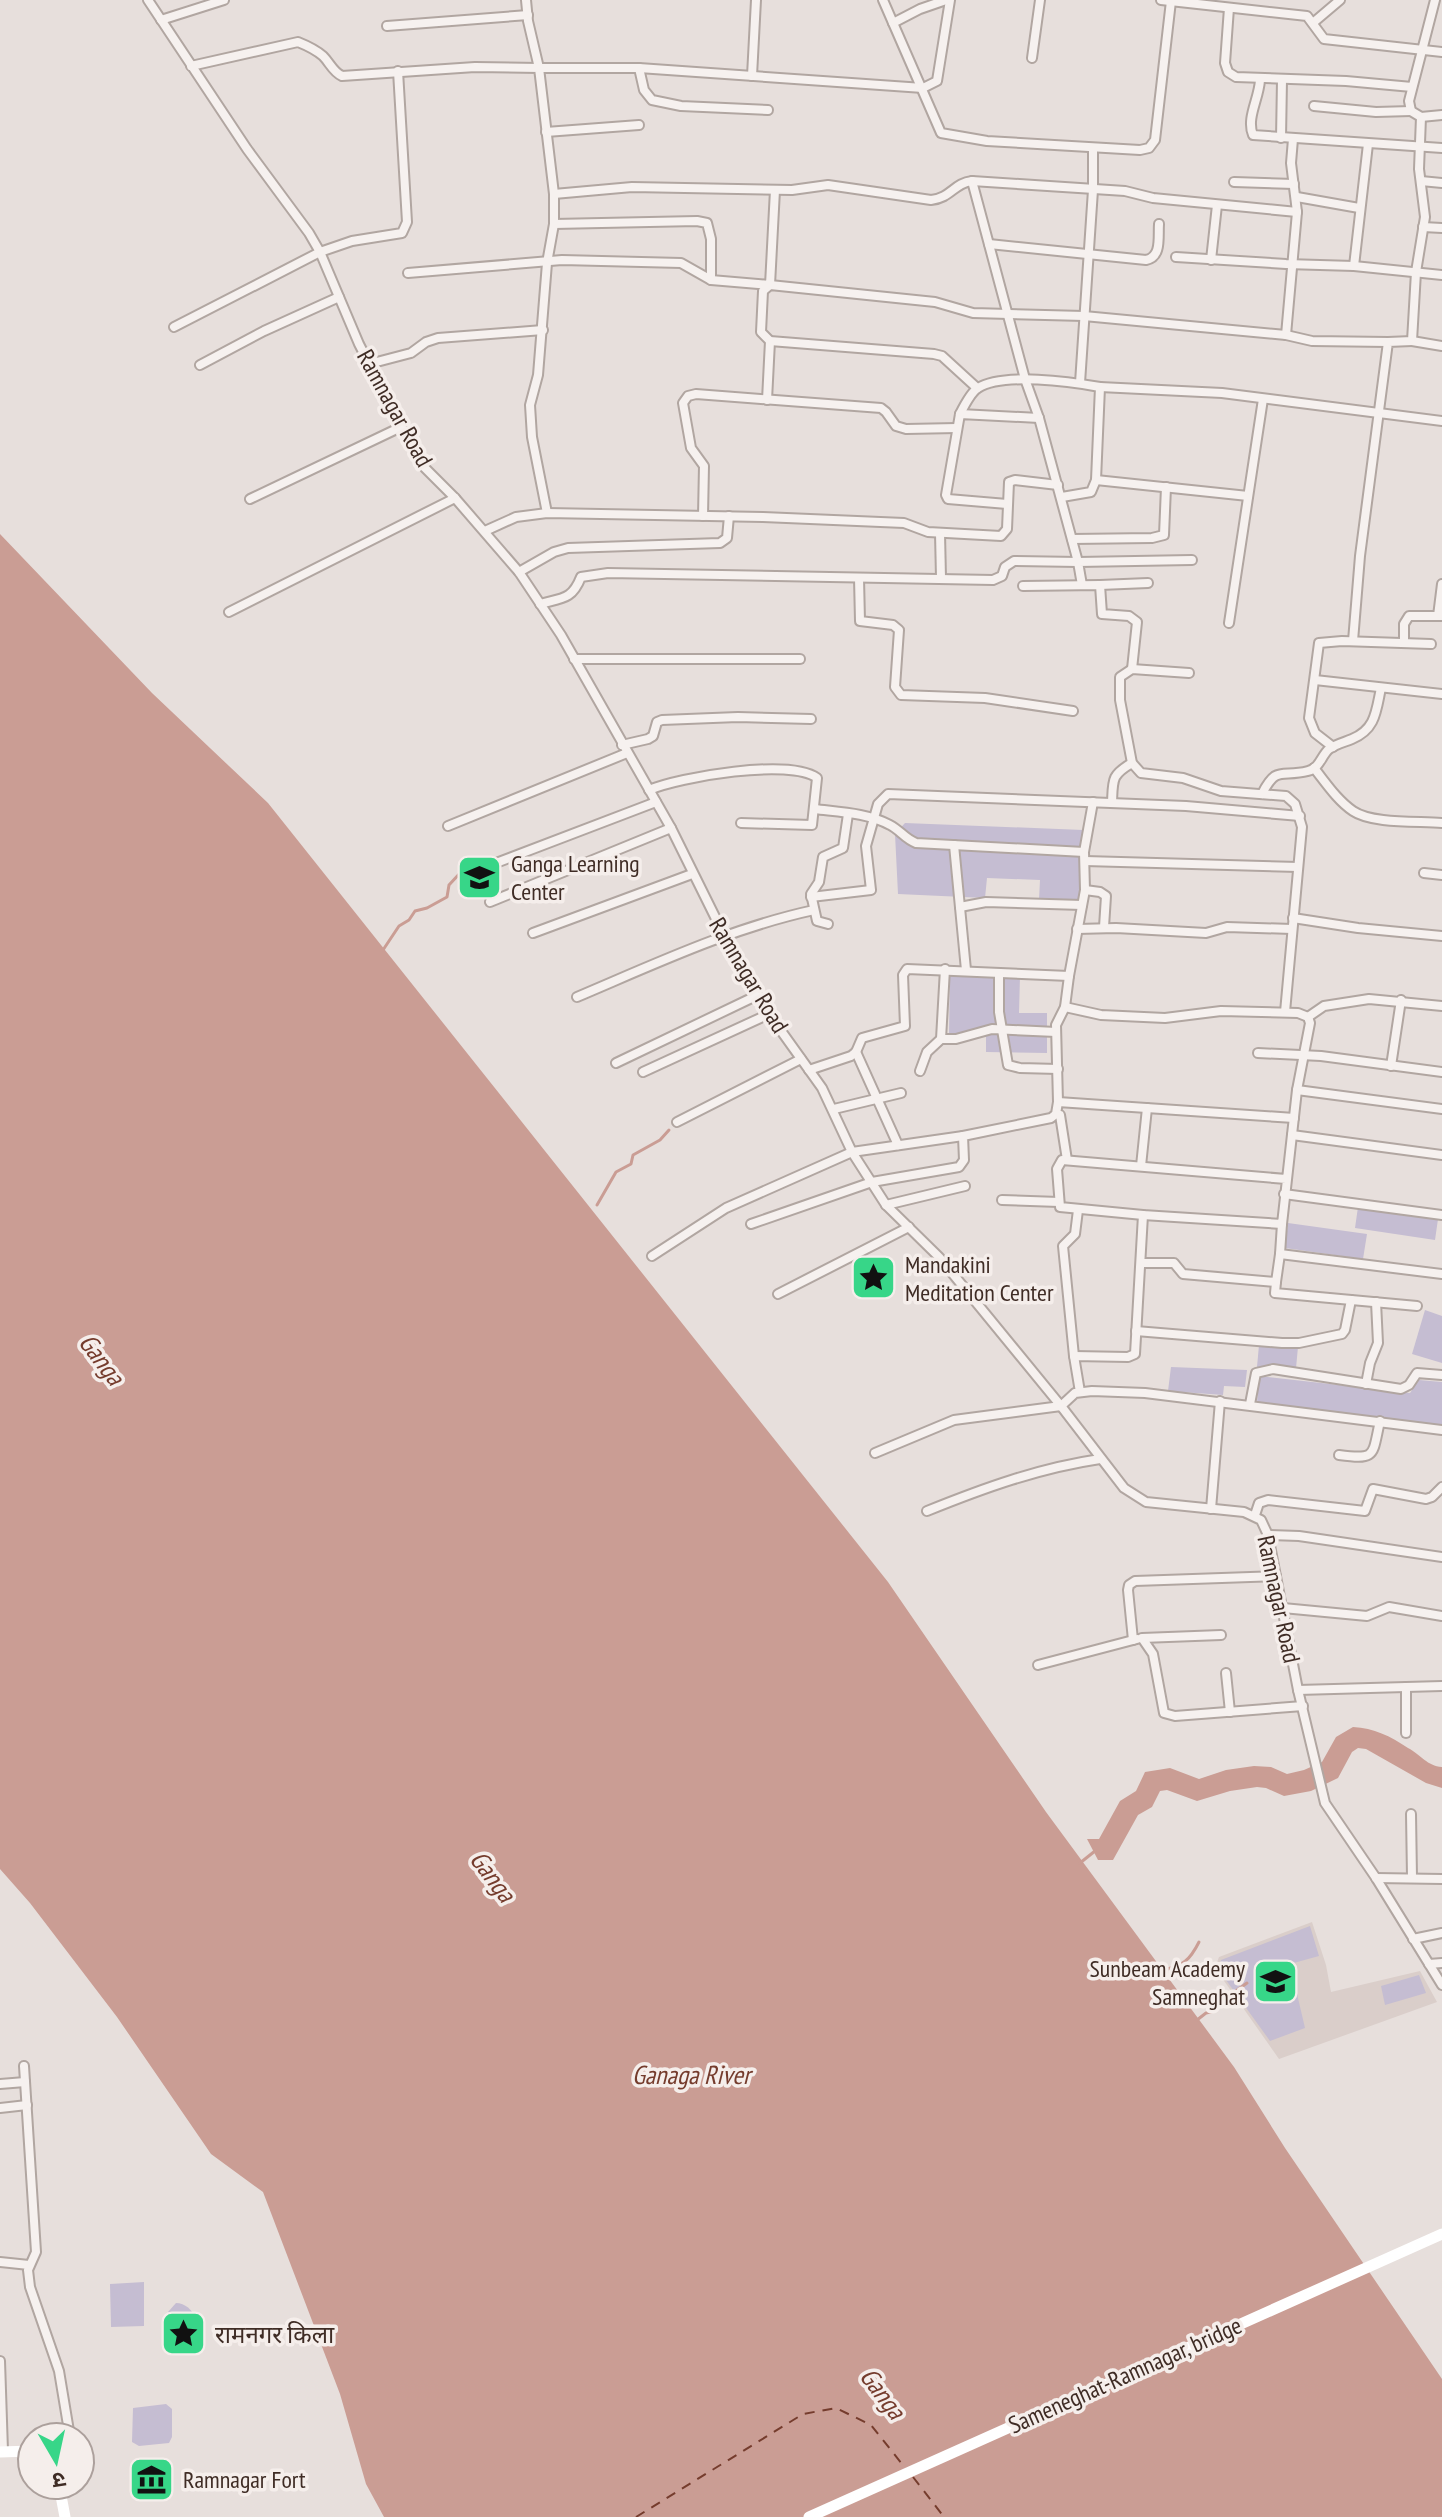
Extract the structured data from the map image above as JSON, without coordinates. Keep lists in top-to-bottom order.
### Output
{
  "streets": {
    "main road": ["Sameneghat-Ramnagar, bridge"],
    "street": ["Ramnagar Road"]
  },
  "water": ["Ganga", "Ganaga River"],
  "places": {
    "school or university": ["Ganga Learning Center", "Sunbeam Academy Samneghat"],
    "place": ["Mandakini Meditation Center", "रामनगर किला"],
    "museum": ["Ramnagar Fort"]
  },
  "north": "bottom"
}
